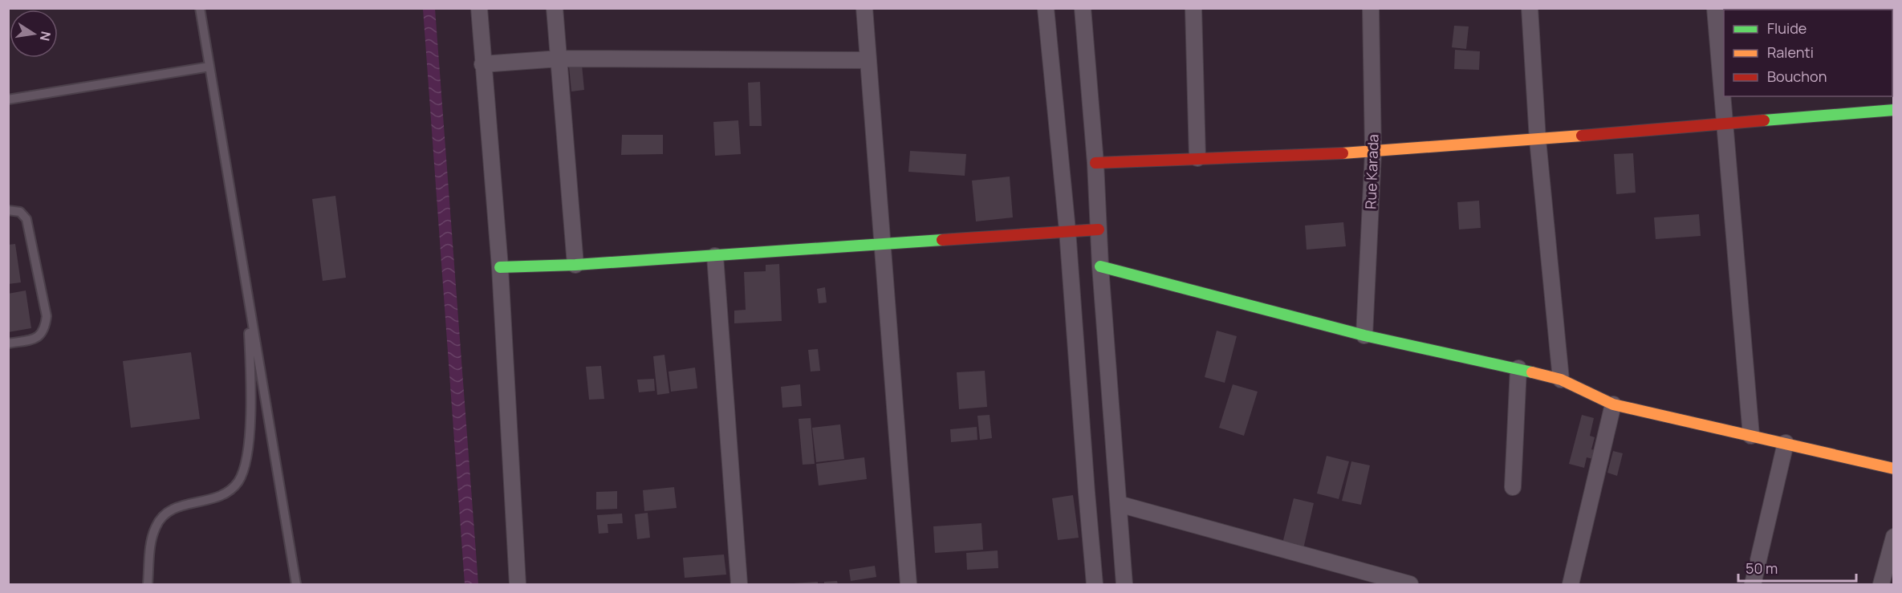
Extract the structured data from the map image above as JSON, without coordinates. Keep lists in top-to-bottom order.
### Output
{
  "streets": {
    "street": ["Rue Karada"]
  },
  "legend": ["Fluide", "Ralenti", "Bouchon"],
  "scale_bar": "50 m",
  "north": "right"
}
